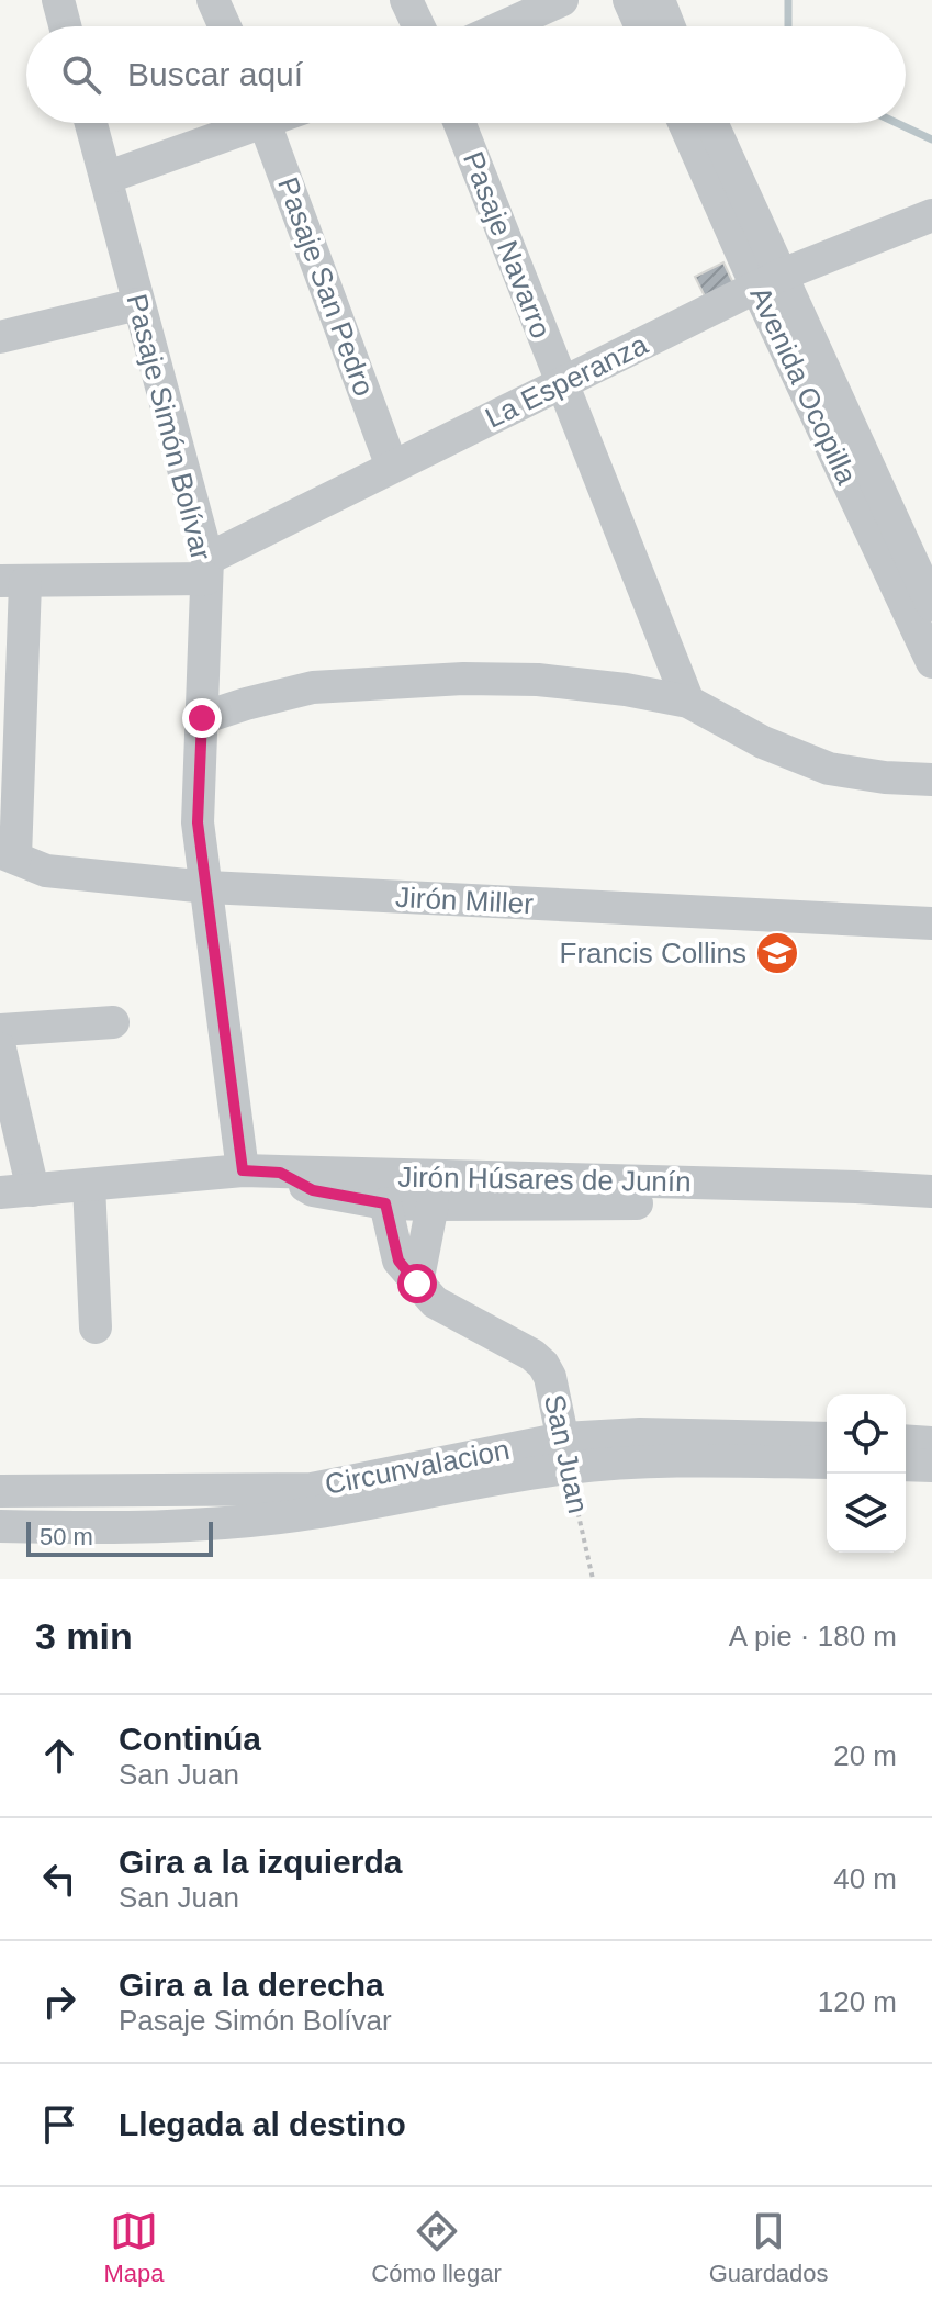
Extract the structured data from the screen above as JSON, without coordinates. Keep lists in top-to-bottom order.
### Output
{
  "streets": {
    "street": [
      "Pasaje Navarro",
      "Pasaje San Pedro",
      "La Esperanza",
      "Avenida Ocopilla",
      "Pasaje Simón Bolívar",
      "Jirón Miller",
      "Jirón Húsares de Junín",
      "San Juan",
      "Circunvalacion"
    ]
  },
  "crossings": [
    ["Pasaje Navarro", "La Esperanza"],
    ["Pasaje San Pedro", "La Esperanza"],
    ["La Esperanza", "Avenida Ocopilla"],
    ["La Esperanza", "Pasaje Simón Bolívar"],
    ["Pasaje Simón Bolívar", "Jirón Miller"],
    ["Pasaje Simón Bolívar", "Jirón Húsares de Junín"],
    ["Jirón Húsares de Junín", "San Juan"],
    ["San Juan", "Circunvalacion"]
  ],
  "places": {
    "school or university": ["Francis Collins"]
  },
  "scale_bar": "50 m",
  "page": {
    "search": "Buscar aquí",
    "scale": "50 m",
    "heading": ["3 min", "A pie · 180 m"],
    "list": [
      ["Continúa", "San Juan", "20 m"],
      ["Gira a la izquierda", "San Juan", "40 m"],
      ["Gira a la derecha", "Pasaje Simón Bolívar", "120 m"],
      "Llegada al destino"
    ],
    "nav": ["Mapa", "Cómo llegar", "Guardados"]
  }
}
